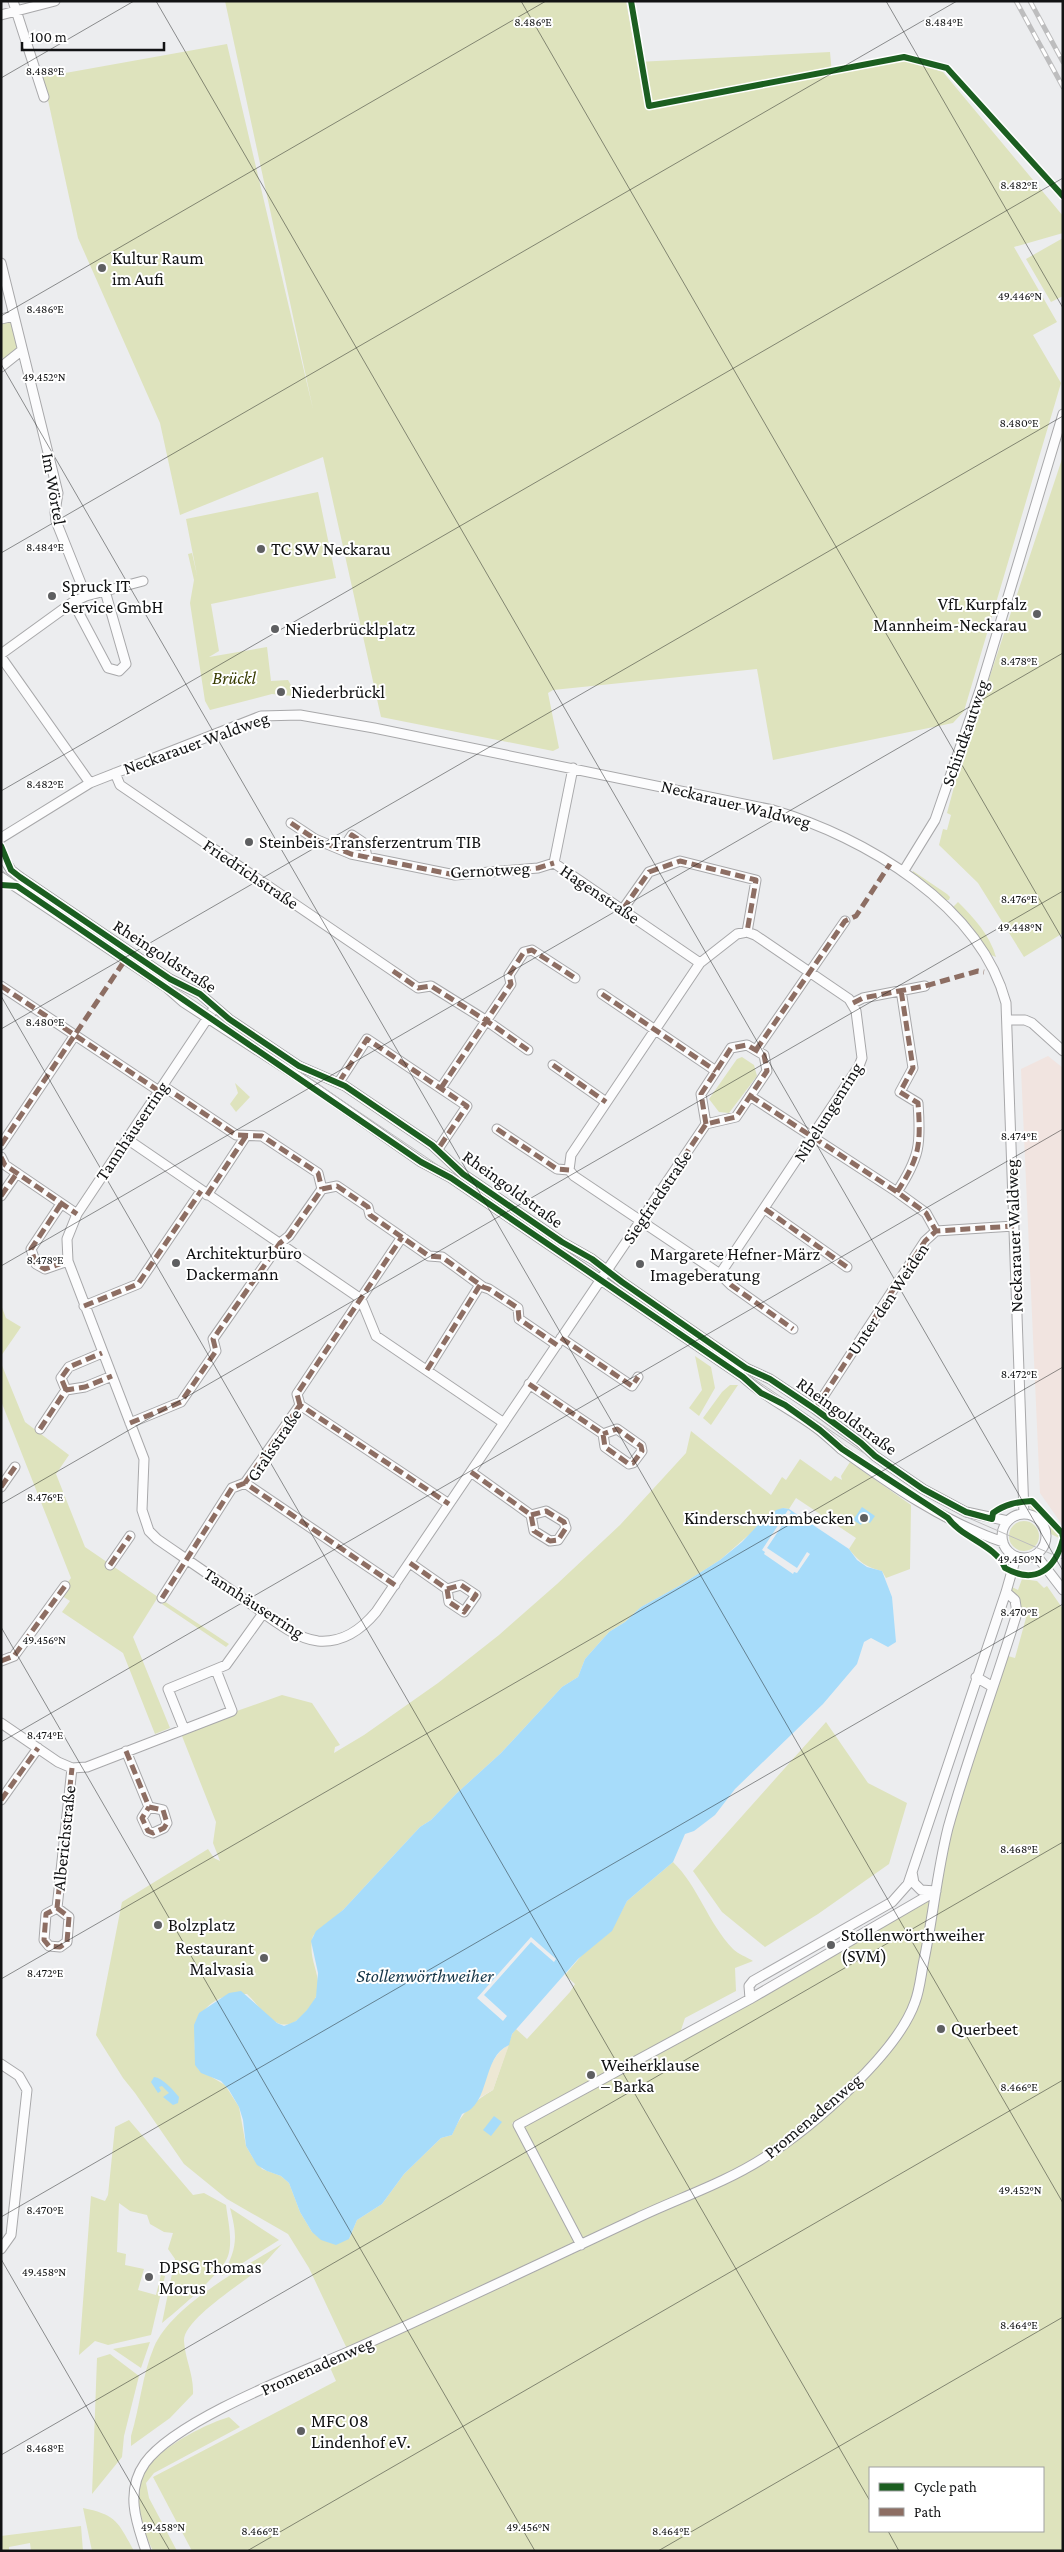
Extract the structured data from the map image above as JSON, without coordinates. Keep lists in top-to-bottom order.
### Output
{
  "streets": {
    "street": [
      "Im Wörtel",
      "Schindkautweg",
      "Neckarauer Waldweg",
      "Gernotweg",
      "Friedrichstraße",
      "Hagenstraße",
      "Rheingoldstraße",
      "Nibelungenring",
      "Tannhäuserring",
      "Siegfriedstraße",
      "Unter den Weiden",
      "Gralsstraße",
      "Alberichstraße",
      "Promenadenweg"
    ]
  },
  "crossings": [
    ["Schindkautweg", "Neckarauer Waldweg"],
    ["Neckarauer Waldweg", "Friedrichstraße"],
    ["Neckarauer Waldweg", "Hagenstraße"],
    ["Neckarauer Waldweg", "Rheingoldstraße"],
    ["Neckarauer Waldweg", "Unter den Weiden"],
    ["Gernotweg", "Hagenstraße"],
    ["Rheingoldstraße", "Tannhäuserring"],
    ["Rheingoldstraße", "Siegfriedstraße"],
    ["Rheingoldstraße", "Unter den Weiden"],
    ["Tannhäuserring", "Siegfriedstraße"],
    ["Tannhäuserring", "Gralsstraße"]
  ],
  "water": ["Stollenwörthweiher"],
  "parks": ["Brückl"],
  "places": [
    "Kultur Raum im Aufi",
    "TC SW Neckarau",
    "Spruck IT Service GmbH",
    "VfL Kurpfalz Mannheim-Neckarau",
    "Niederbrücklplatz",
    "Niederbrückl",
    "Steinbeis-Transferzentrum TIB",
    "Architekturbüro Dackermann",
    "Margarete Hefner-März Imageberatung",
    "Kinderschwimmbecken",
    "Bolzplatz",
    "Stollenwörthweiher (SVM)",
    "Restaurant Malvasia",
    "Querbeet",
    "Weiherklause – Barka",
    "DPSG Thomas Morus",
    "MFC 08 Lindenhof eV."
  ],
  "legend": ["Cycle path", "Path"],
  "scale_bar": "100 m",
  "coordinates": [
    "8.486°E",
    "8.484°E",
    "8.488°E",
    "8.482°E",
    "49.446°N",
    "49.452°N",
    "8.480°E",
    "8.478°E",
    "8.476°E",
    "49.448°N",
    "8.474°E",
    "8.472°E",
    "49.450°N",
    "8.470°E",
    "49.456°N",
    "8.468°E",
    "8.466°E",
    "49.458°N",
    "8.464°E"
  ]
}
